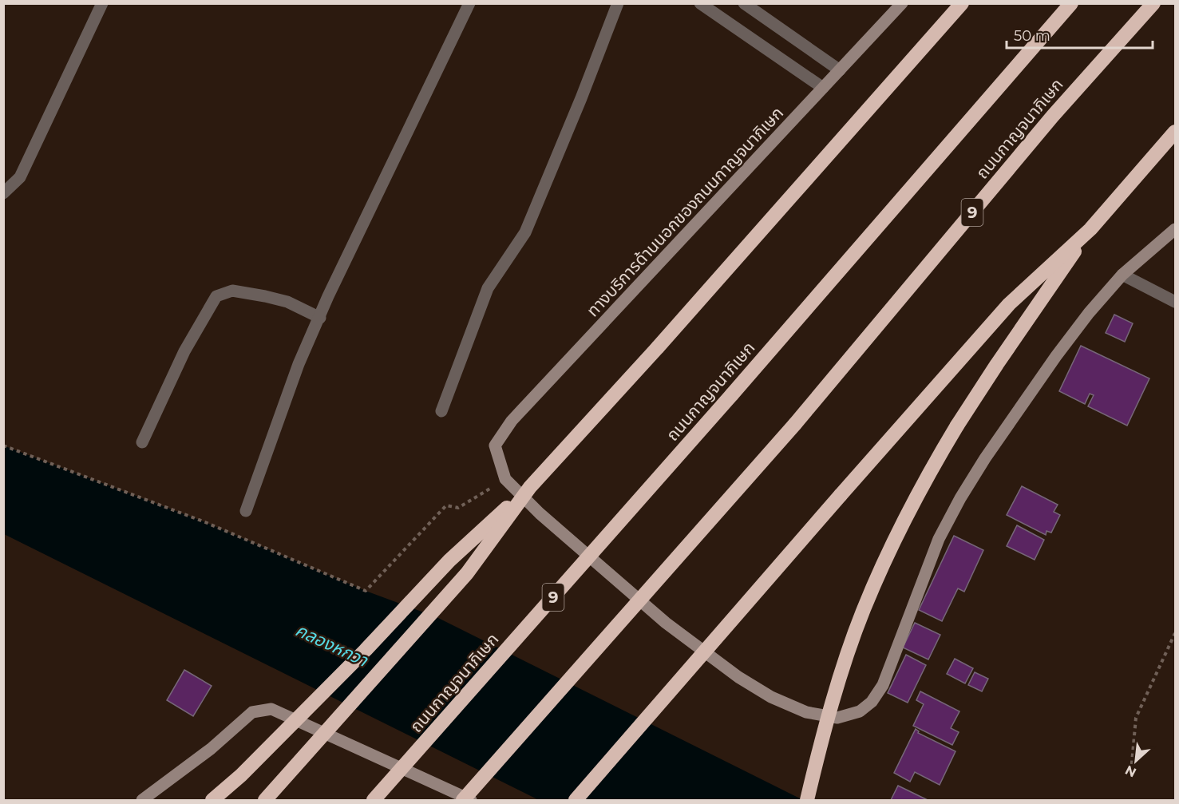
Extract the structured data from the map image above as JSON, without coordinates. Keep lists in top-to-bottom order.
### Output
{
  "streets": {
    "highway": ["ถนนกาญจนาภิเษก", "9"],
    "main road": ["ทางบริการด้านนอกของถนนกาญจนาภิเษก"]
  },
  "water": ["คลองหกวา"],
  "scale_bar": "50 m",
  "north": "bottom left"
}
